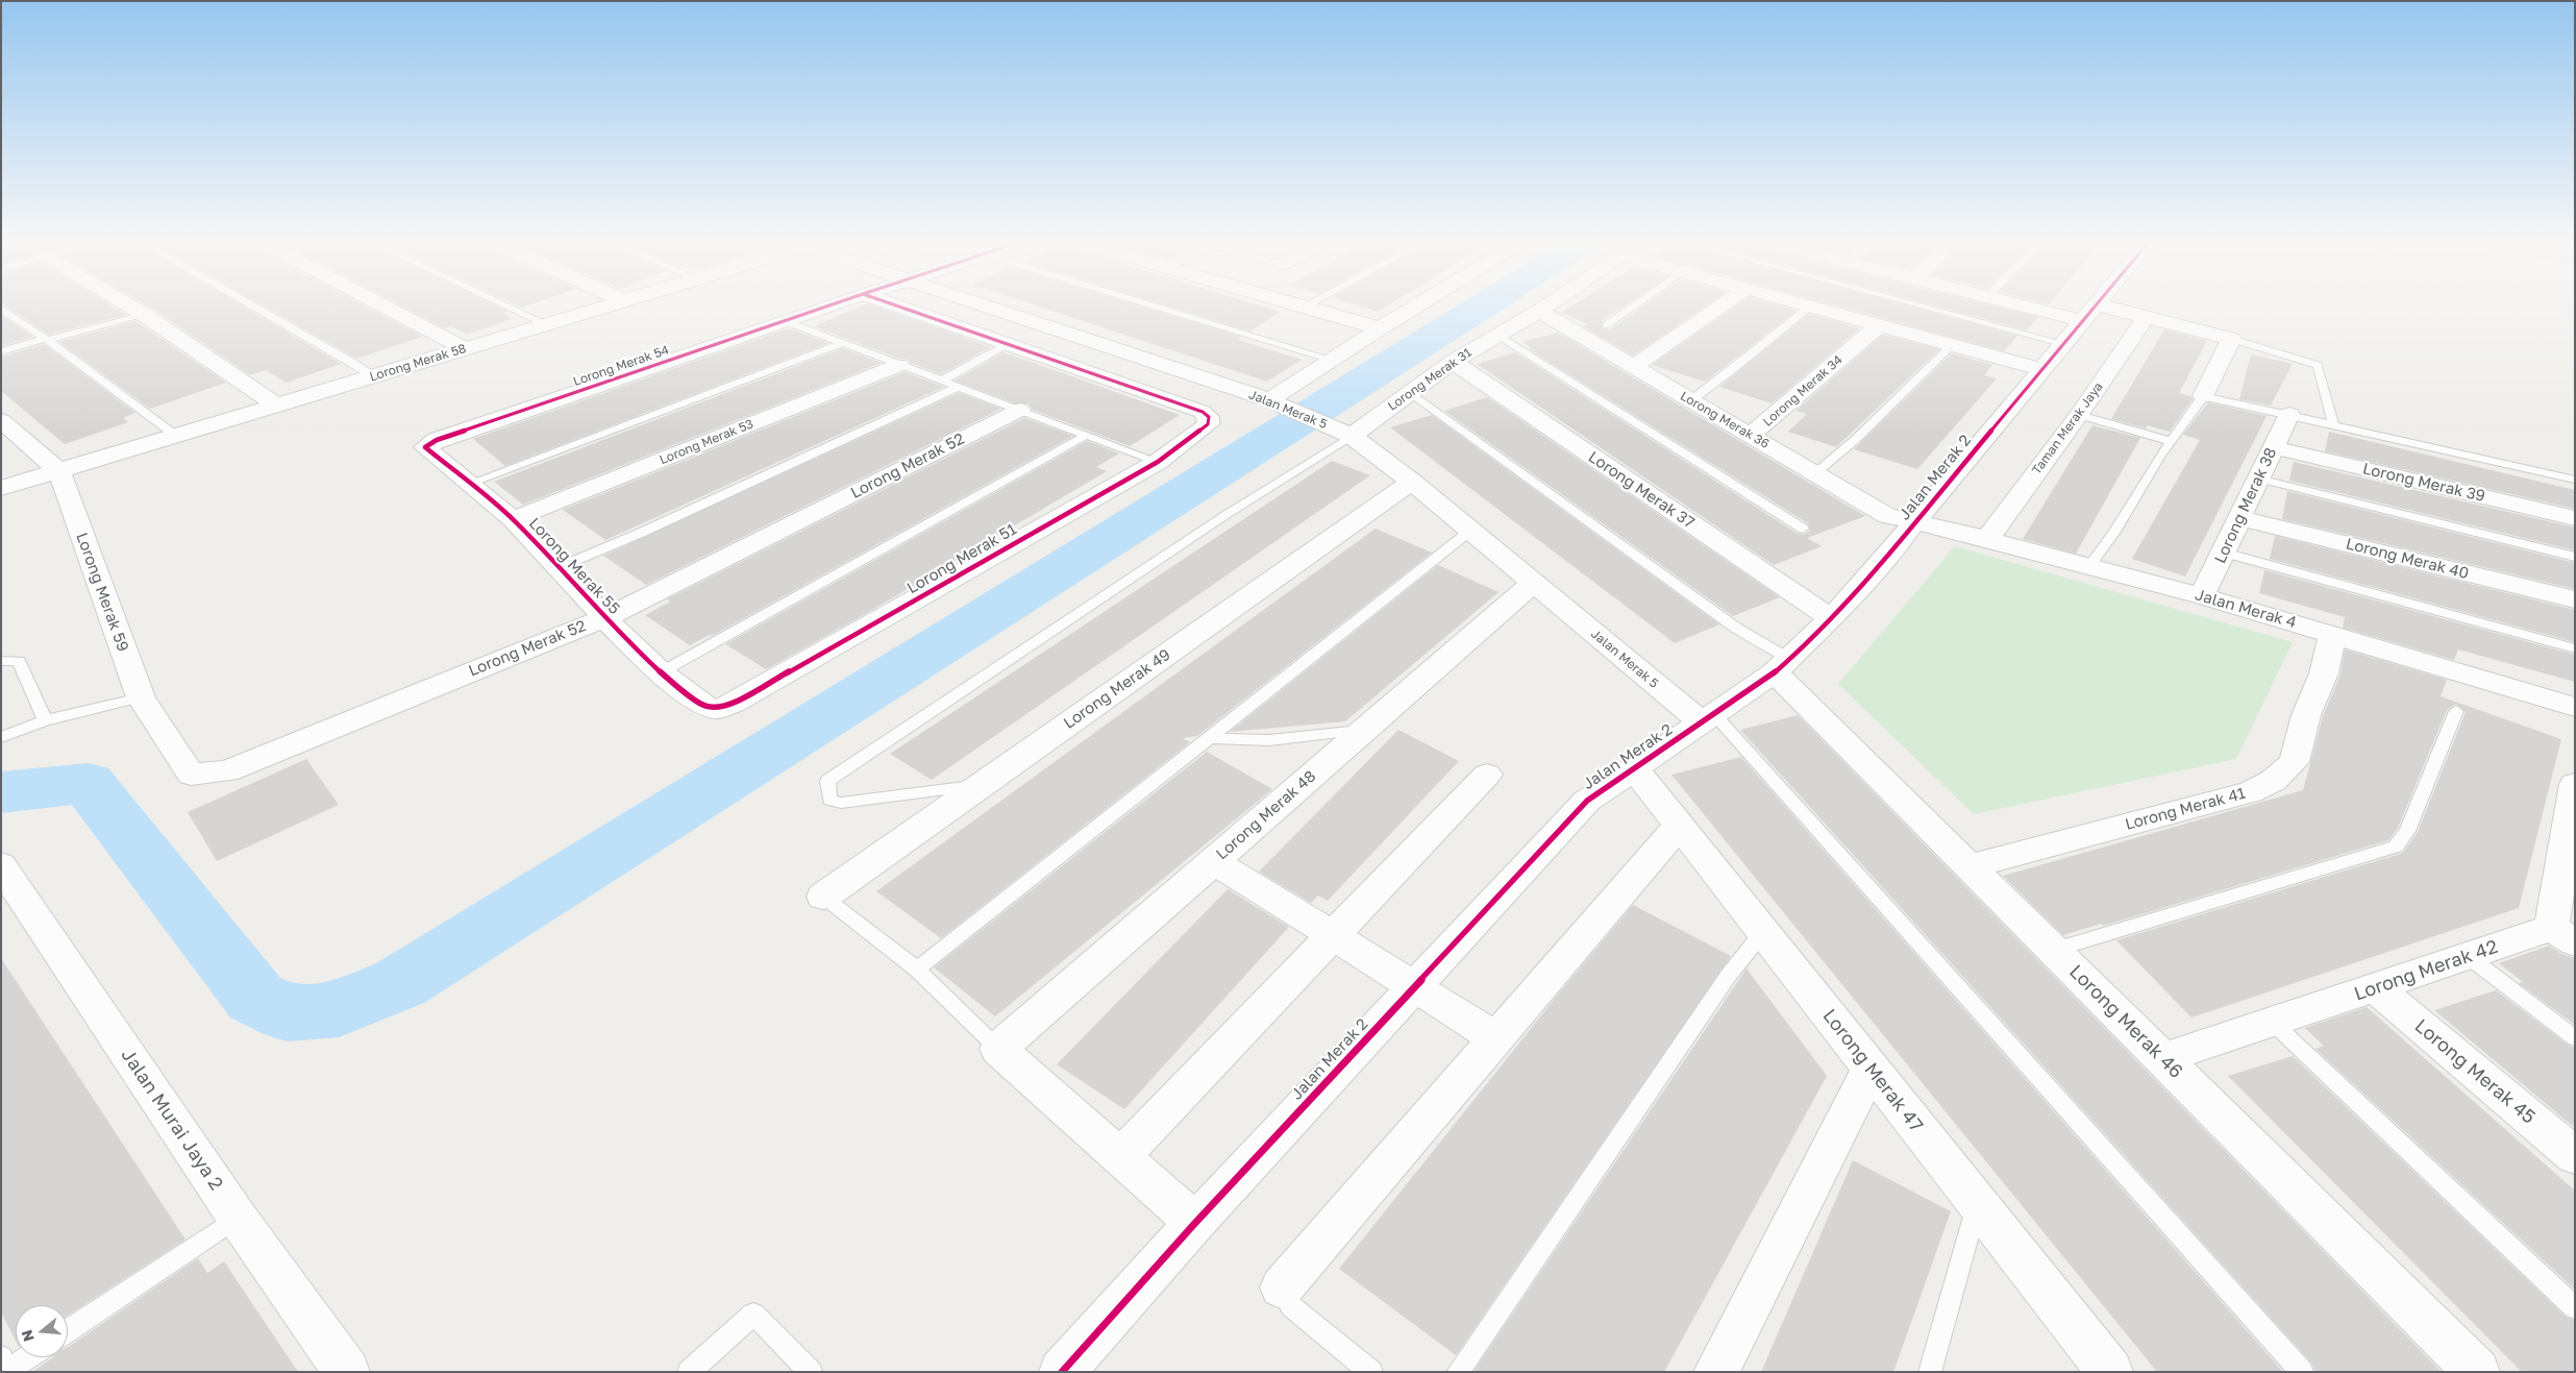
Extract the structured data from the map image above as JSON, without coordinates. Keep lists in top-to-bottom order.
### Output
{
  "streets": {
    "street": [
      "Lorong Merak 58",
      "Lorong Merak 54",
      "Lorong Merak 31",
      "Lorong Merak 34",
      "Jalan Merak 5",
      "Lorong Merak 36",
      "Taman Merak Jaya",
      "Lorong Merak 53",
      "Lorong Merak 52",
      "Jalan Merak 2",
      "Lorong Merak 39",
      "Lorong Merak 37",
      "Lorong Merak 38",
      "Lorong Merak 51",
      "Lorong Merak 40",
      "Lorong Merak 55",
      "Lorong Merak 59",
      "Jalan Merak 4",
      "Lorong Merak 49",
      "Lorong Merak 41",
      "Lorong Merak 48",
      "Lorong Merak 42",
      "Lorong Merak 46",
      "Lorong Merak 47",
      "Lorong Merak 45",
      "Jalan Murai Jaya 2"
    ]
  },
  "crossings": [
    ["Lorong Merak 58", "Lorong Merak 59"],
    ["Lorong Merak 54", "Lorong Merak 55"],
    ["Lorong Merak 31", "Jalan Merak 5"],
    ["Lorong Merak 31", "Lorong Merak 36"],
    ["Lorong Merak 31", "Lorong Merak 37"],
    ["Lorong Merak 34", "Lorong Merak 36"],
    ["Jalan Merak 5", "Jalan Merak 2"],
    ["Jalan Merak 5", "Lorong Merak 49"],
    ["Jalan Merak 5", "Lorong Merak 48"],
    ["Lorong Merak 36", "Jalan Merak 2"],
    ["Lorong Merak 36", "Jalan Merak 4"],
    ["Taman Merak Jaya", "Jalan Merak 4"],
    ["Lorong Merak 53", "Lorong Merak 55"],
    ["Lorong Merak 52", "Lorong Merak 55"],
    ["Lorong Merak 52", "Lorong Merak 59"],
    ["Jalan Merak 2", "Lorong Merak 37"],
    ["Jalan Merak 2", "Jalan Merak 4"],
    ["Jalan Merak 2", "Lorong Merak 46"],
    ["Jalan Merak 2", "Lorong Merak 47"],
    ["Lorong Merak 39", "Lorong Merak 38"],
    ["Lorong Merak 38", "Lorong Merak 40"],
    ["Lorong Merak 38", "Jalan Merak 4"],
    ["Lorong Merak 51", "Lorong Merak 55"],
    ["Jalan Merak 4", "Lorong Merak 41"],
    ["Lorong Merak 41", "Lorong Merak 46"],
    ["Lorong Merak 42", "Lorong Merak 46"],
    ["Lorong Merak 42", "Lorong Merak 45"]
  ],
  "north": "left"
}
